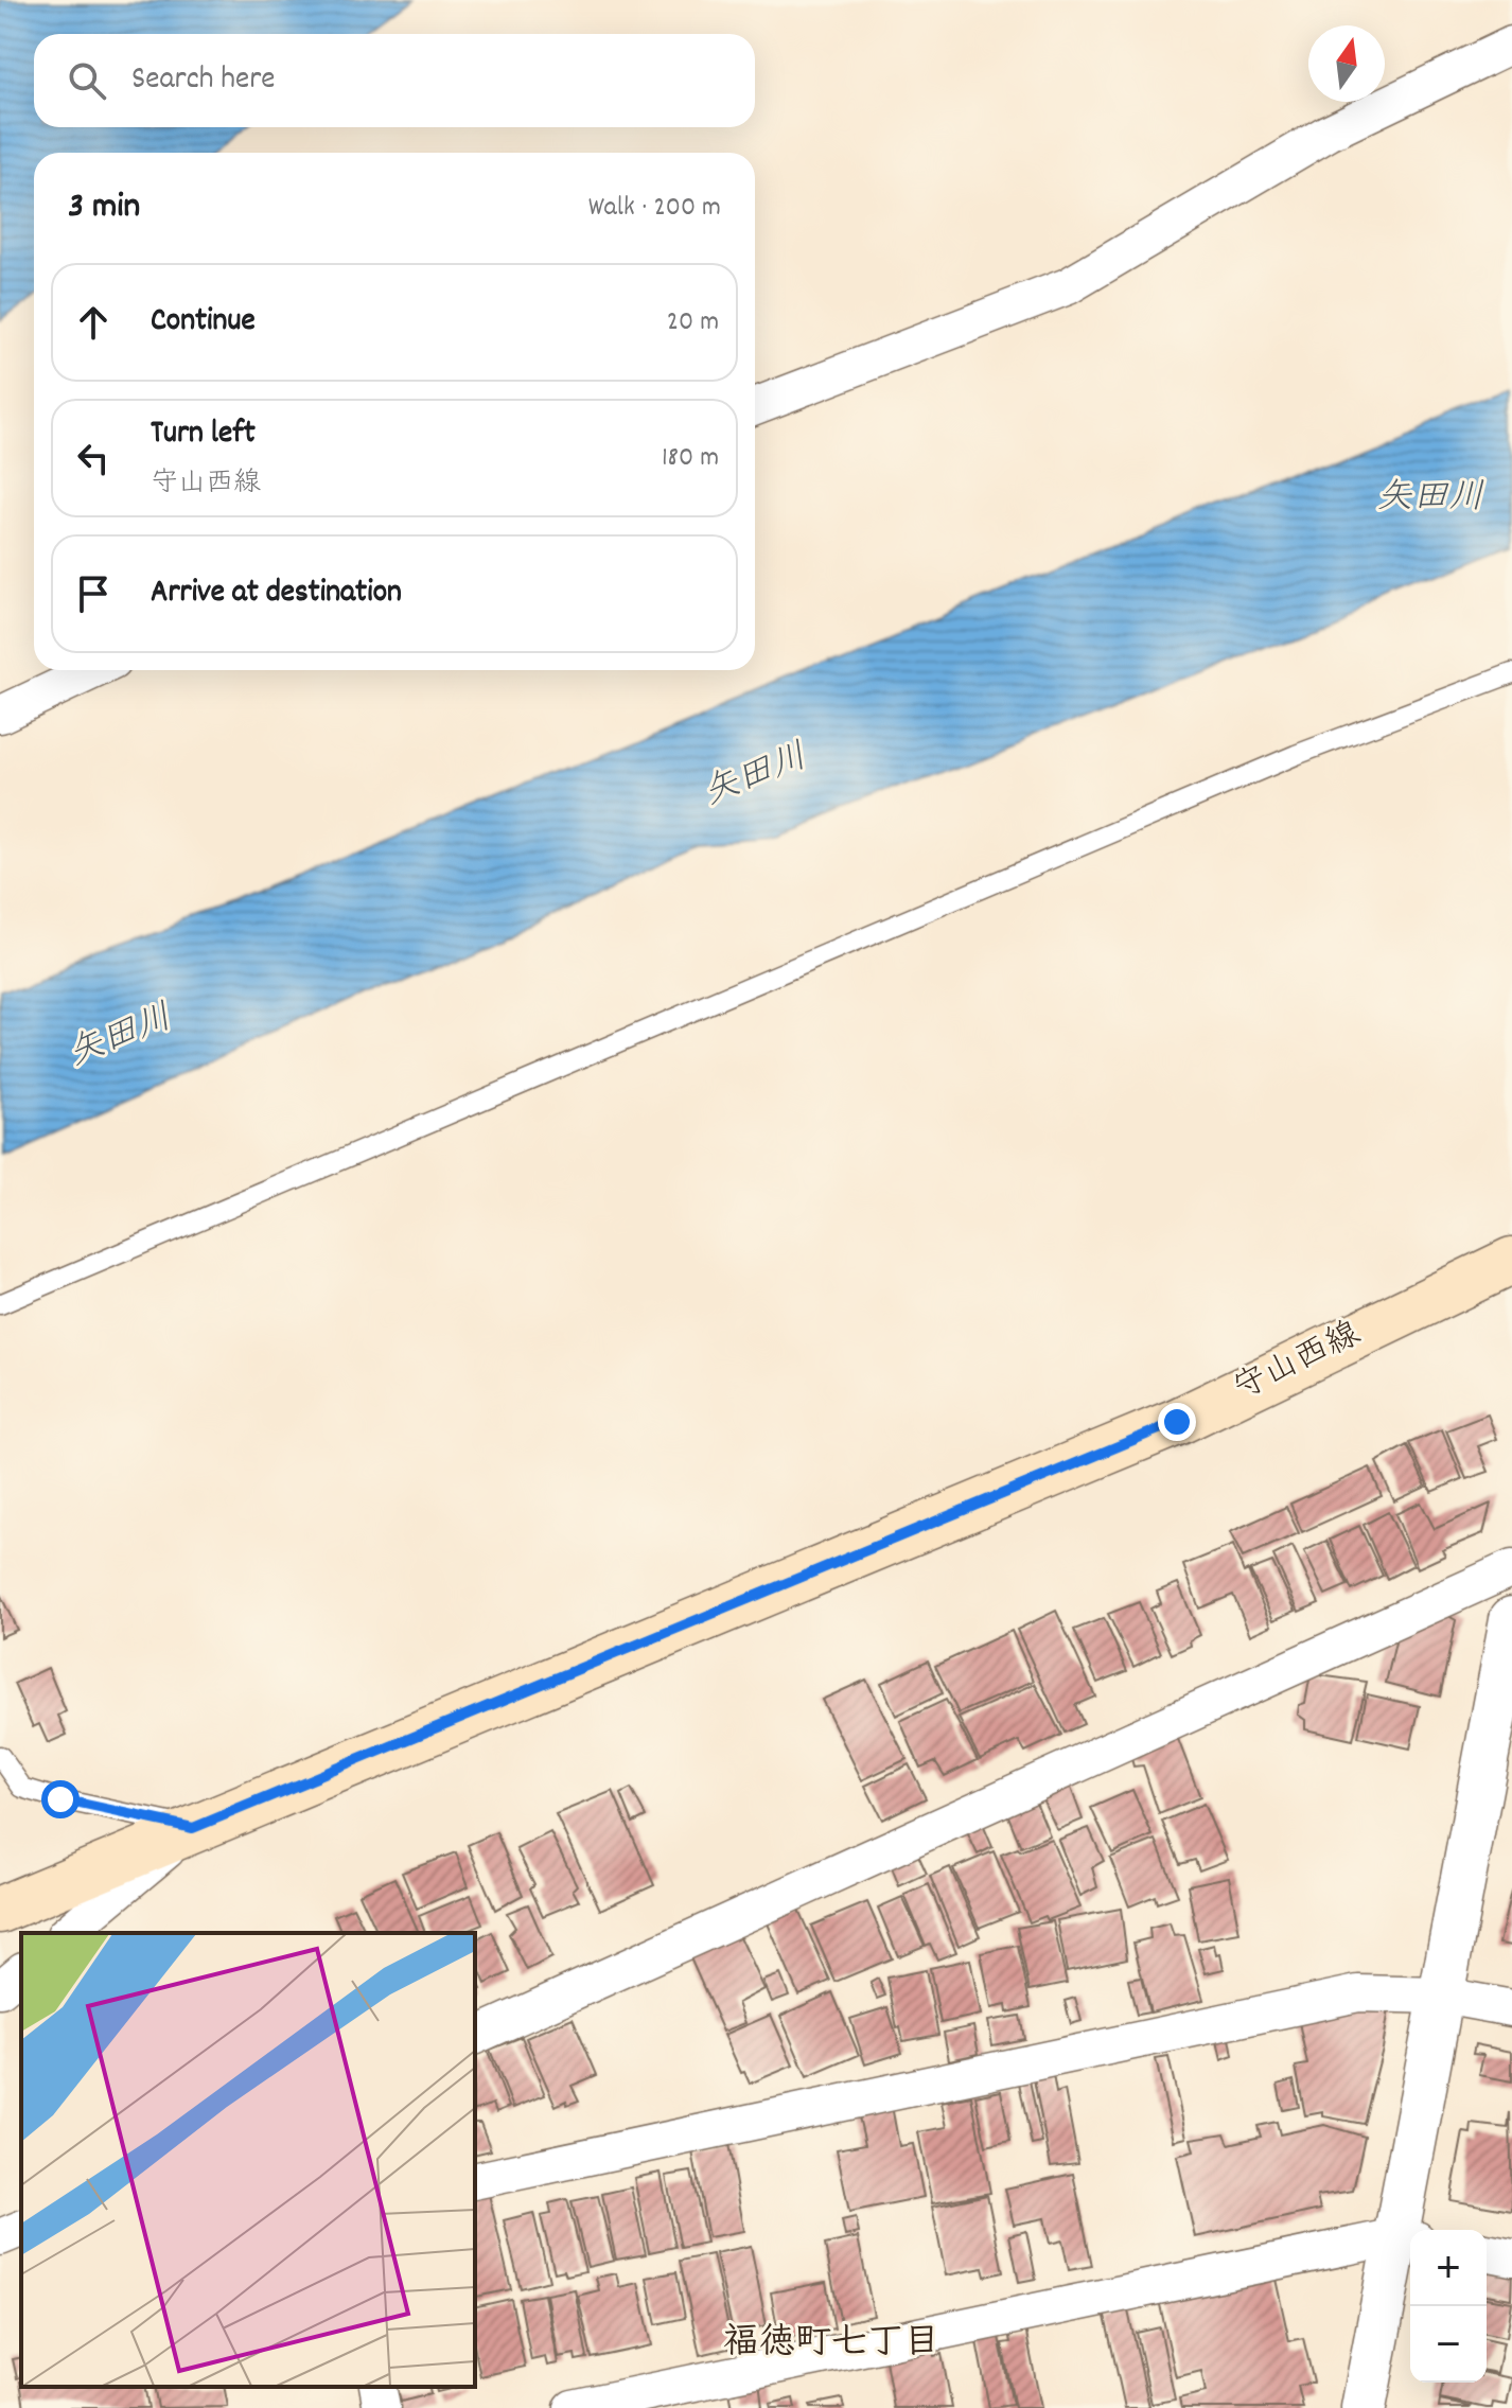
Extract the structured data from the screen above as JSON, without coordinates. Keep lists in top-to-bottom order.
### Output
{
  "streets": {
    "main road": ["守山西線"]
  },
  "districts": ["福徳町七丁目"],
  "water": ["矢田川"],
  "north": "top",
  "page": {
    "search": "Search here",
    "heading": ["3 min", "Walk · 200 m"],
    "list": [
      ["Continue", "20 m"],
      ["Turn left", "守山西線", "180 m"],
      "Arrive at destination"
    ],
    "map_buttons": ["+", "−"]
  }
}
